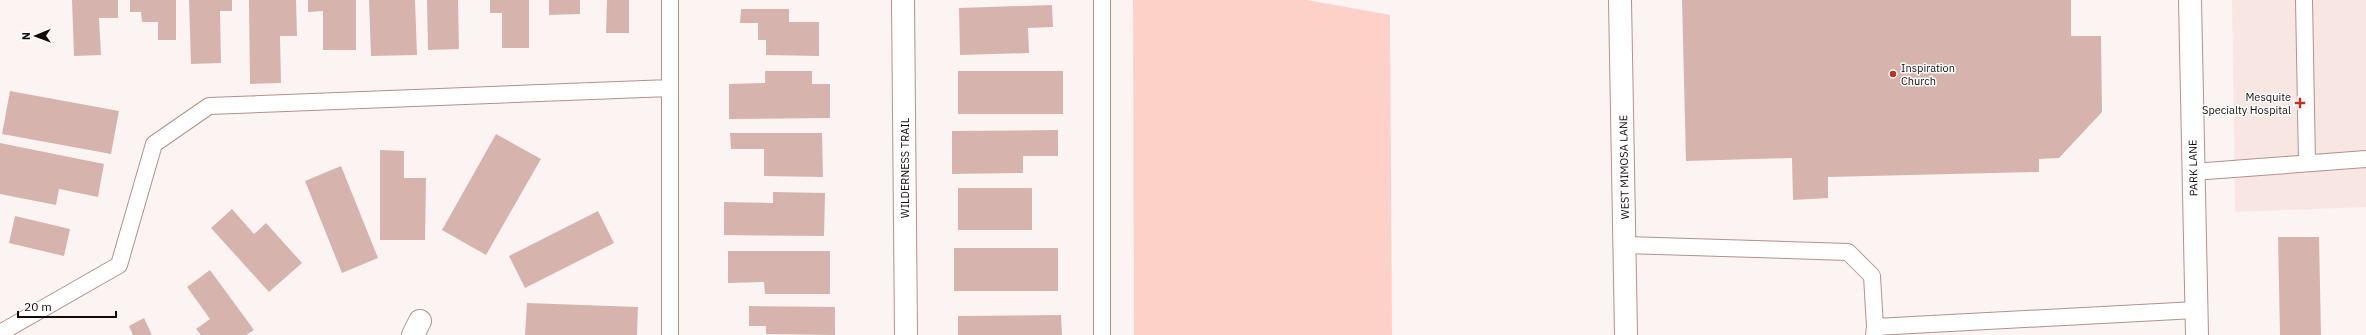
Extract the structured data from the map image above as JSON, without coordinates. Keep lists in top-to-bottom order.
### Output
{
  "streets": {
    "street": ["WEST MIMOSA LANE", "WILDERNESS TRAIL", "PARK LANE"]
  },
  "places": {
    "other": ["Inspiration Church"],
    "health": ["Mesquite Specialty Hospital"]
  },
  "scale_bar": "20 m",
  "north": "left"
}
